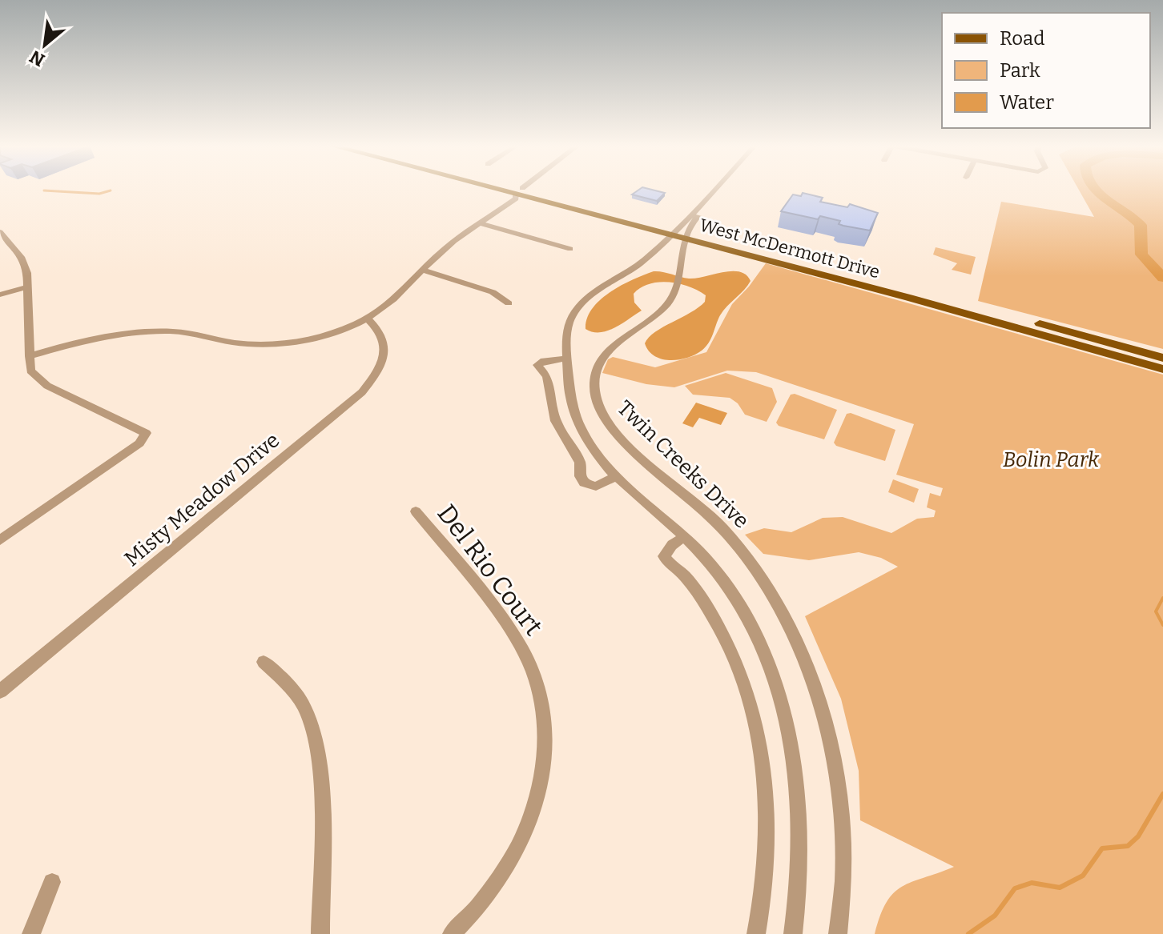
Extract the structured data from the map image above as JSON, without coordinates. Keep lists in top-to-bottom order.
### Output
{
  "streets": {
    "main road": ["West McDermott Drive"],
    "street": ["Twin Creeks Drive", "Misty Meadow Drive", "Del Rio Court"]
  },
  "crossings": [
    ["West McDermott Drive", "Twin Creeks Drive"]
  ],
  "parks": ["Bolin Park"],
  "legend": ["Road", "Park", "Water"],
  "north": "bottom left"
}
